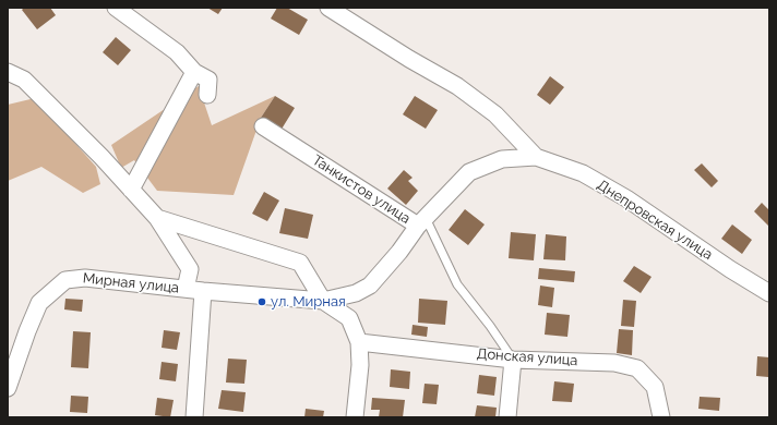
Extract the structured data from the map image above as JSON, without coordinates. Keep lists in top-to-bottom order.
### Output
{
  "streets": {
    "street": [
      "Танкистов улица",
      "Днепровская улица",
      "Мирная улица",
      "Донская улица"
    ]
  },
  "crossings": [
    ["Танкистов улица", "Днепровская улица"],
    ["Танкистов улица", "Мирная улица"]
  ],
  "places": ["ул. Мирная"]
}
